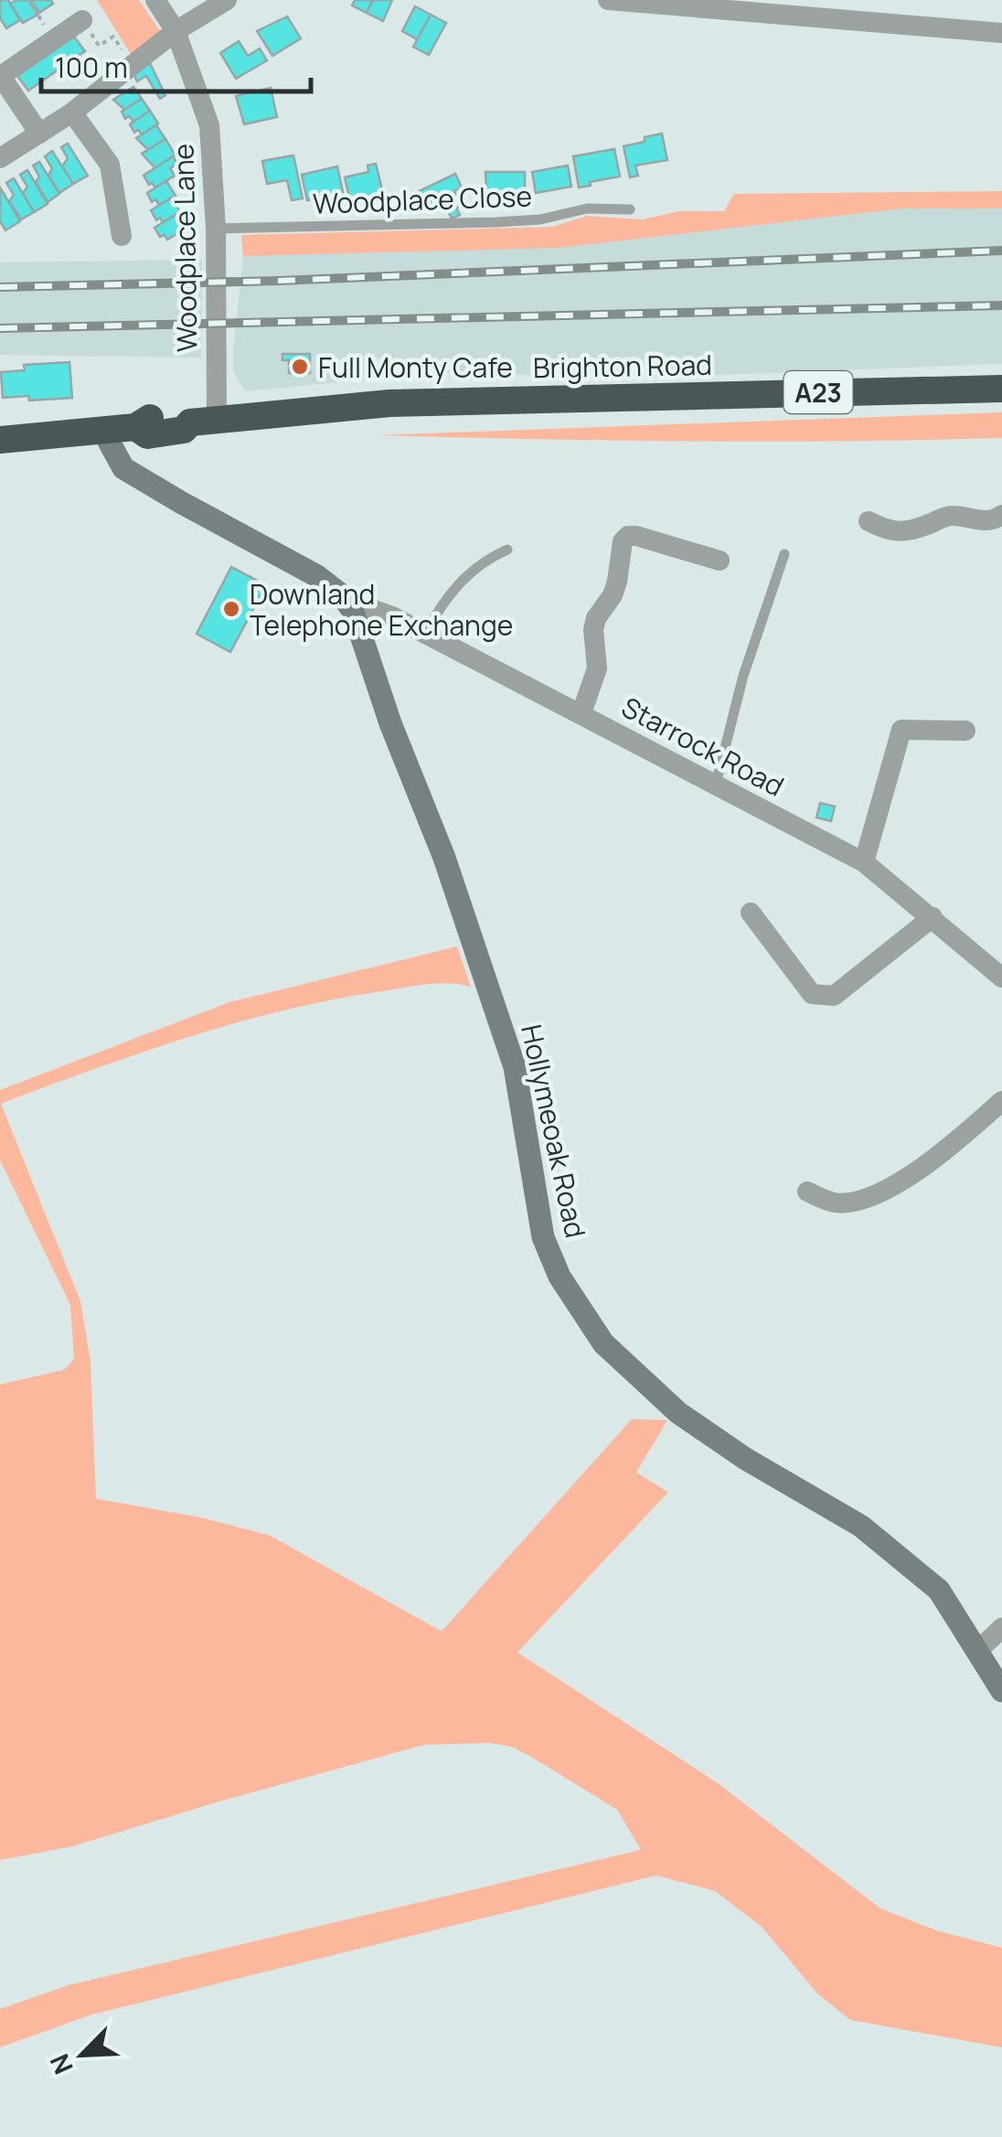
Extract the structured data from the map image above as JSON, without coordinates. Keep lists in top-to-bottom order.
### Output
{
  "streets": {
    "highway": ["Brighton Road", "A23"],
    "street": ["Woodplace Lane", "Starrock Road", "Hollymeoak Road"],
    "lane": ["Woodplace Close"]
  },
  "crossings": [
    ["Woodplace Close", "Woodplace Lane"],
    ["Woodplace Lane", "Brighton Road"],
    ["Brighton Road", "Hollymeoak Road"],
    ["Starrock Road", "Hollymeoak Road"]
  ],
  "places": ["Full Monty Cafe", "Downland Telephone Exchange"],
  "scale_bar": "100 m",
  "north": "bottom left"
}
